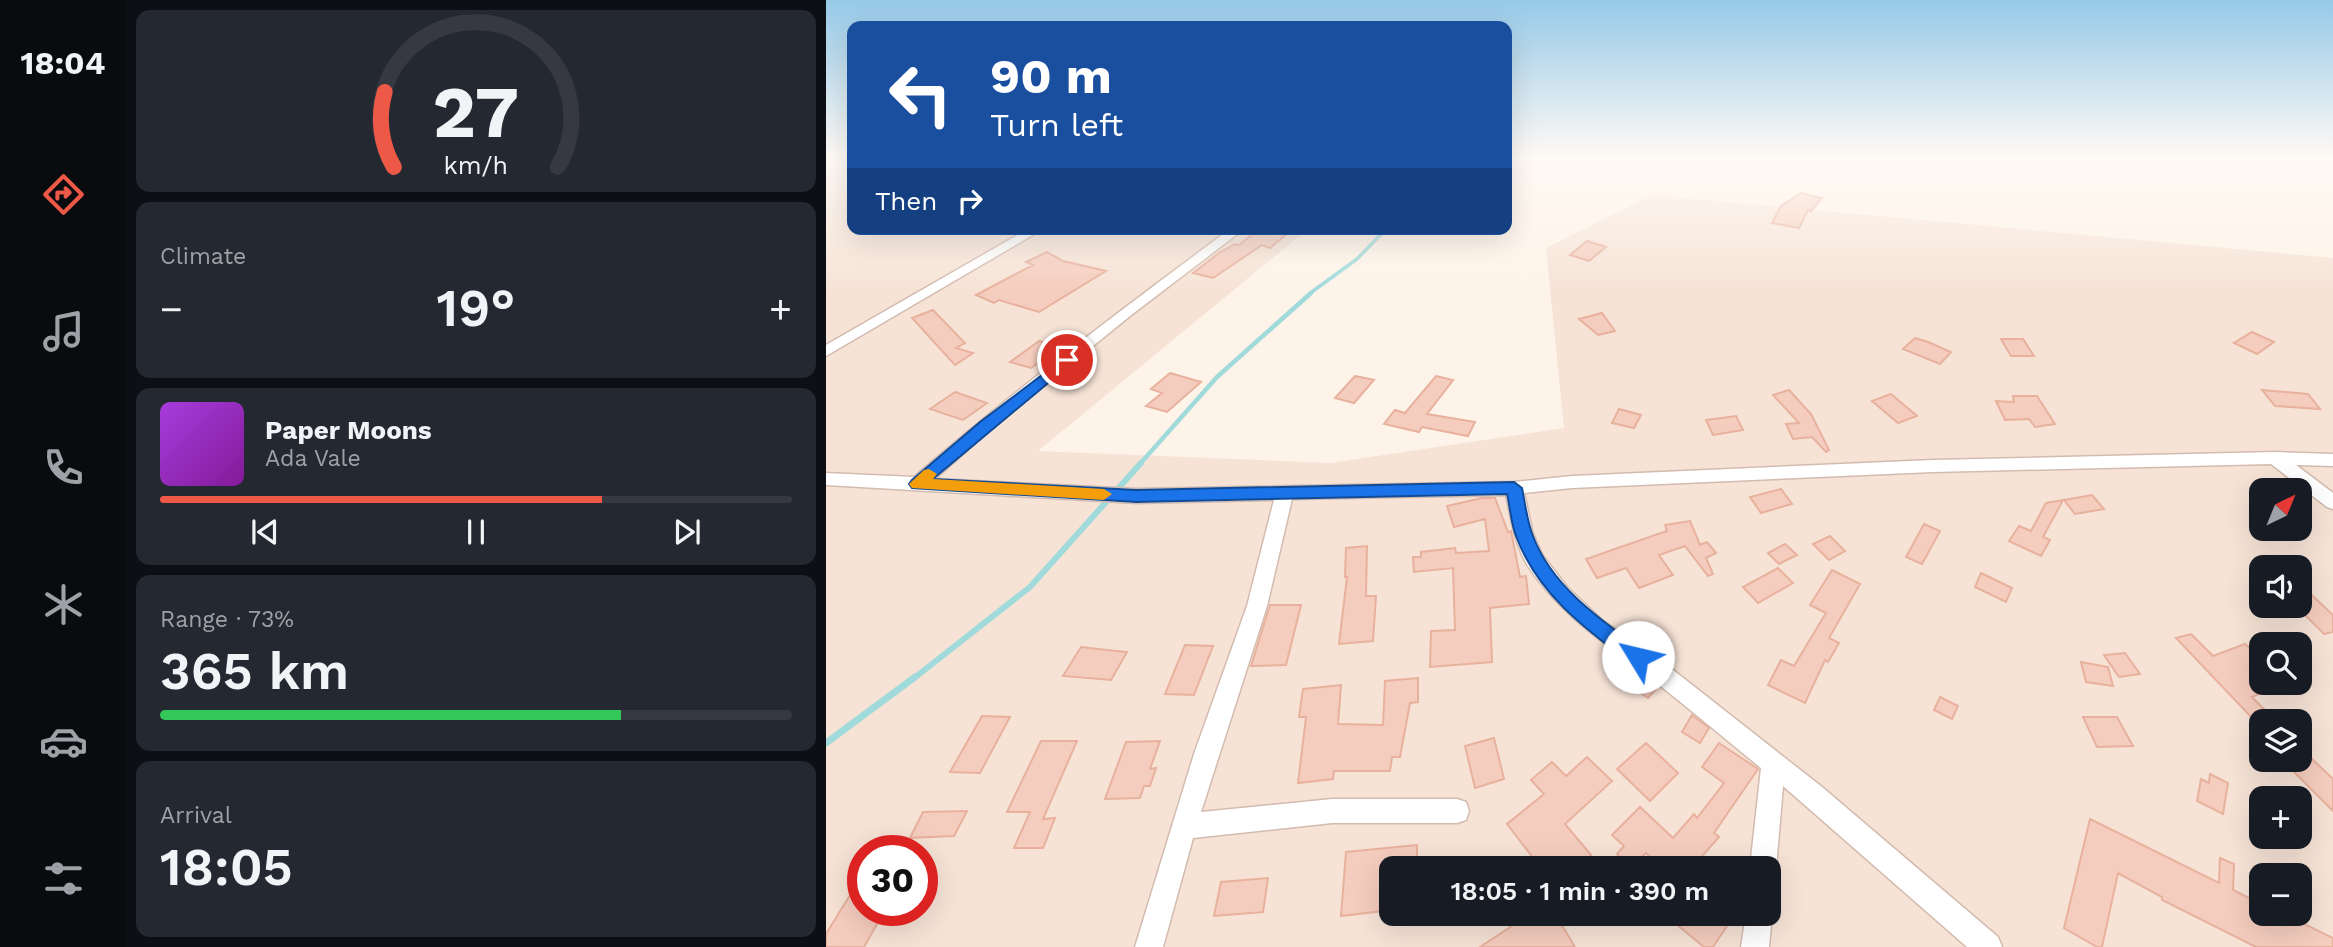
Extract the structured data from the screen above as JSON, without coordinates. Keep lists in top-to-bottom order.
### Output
{
  "north": "top right",
  "page": {
    "tabs": "18:04",
    "turn": ["90 m", "Turn left"],
    "then": "Then",
    "tile": [
      "Climate",
      ["Range · 73%", "365 km"],
      ["Arrival", "18:05"]
    ],
    "heat": ["−", "19°", "+"],
    "song": ["Paper Moons", "Ada Vale"],
    "map_buttons": ["+", "−"],
    "limit": "30",
    "trip": "18:05 · 1 min · 390 m",
    "gauge": ["27", "km/h"]
  }
}
